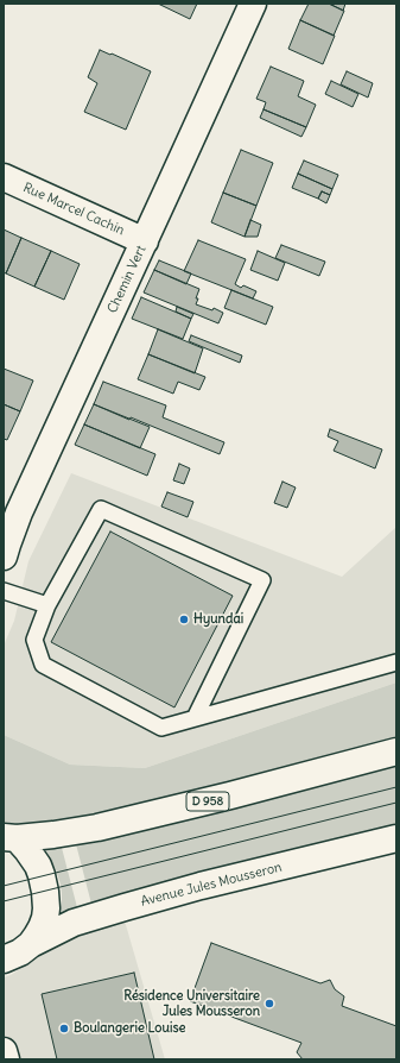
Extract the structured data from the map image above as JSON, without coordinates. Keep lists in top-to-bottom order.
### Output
{
  "streets": {
    "main road": [
      "Rue Marcel Cachin",
      "Chemin Vert",
      "D 958",
      "Avenue Jules Mousseron"
    ]
  },
  "crossings": [
    ["Rue Marcel Cachin", "Chemin Vert"]
  ],
  "places": ["Hyundai", "Résidence Universitaire Jules Mousseron", "Boulangerie Louise"]
}
